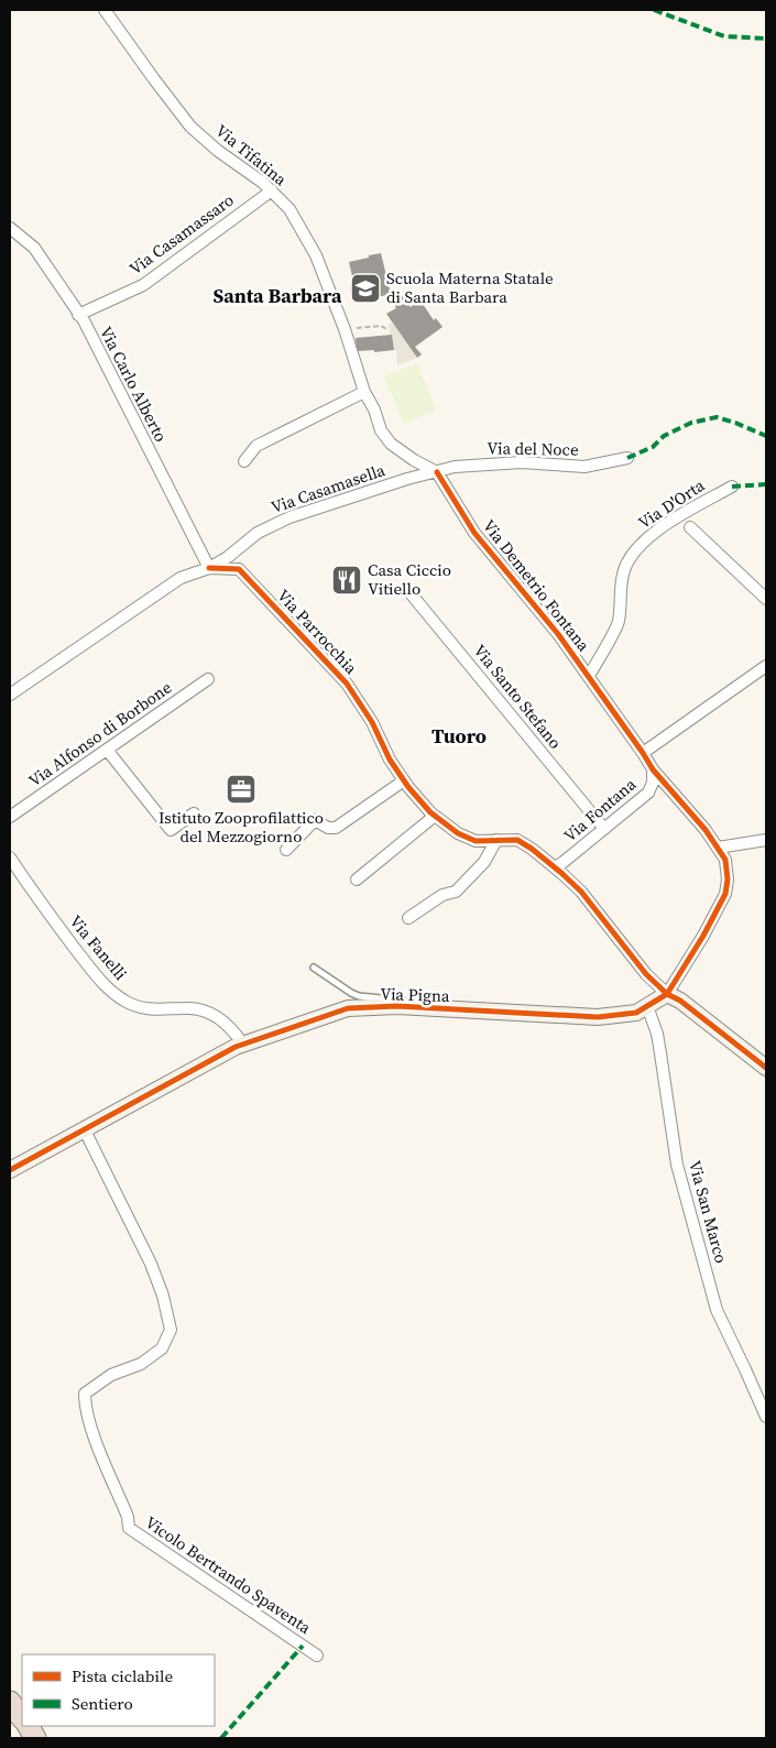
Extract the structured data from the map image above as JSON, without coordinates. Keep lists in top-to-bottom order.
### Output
{
  "streets": {
    "street": [
      "Via Tifatina",
      "Via Casamassaro",
      "Via Carlo Alberto",
      "Via del Noce",
      "Via Casamasella",
      "Via D'Orta",
      "Via Demetrio Fontana",
      "Via Parrocchia",
      "Via Santo Stefano",
      "Via Alfonso di Borbone",
      "Via Fontana",
      "Via Fanelli",
      "Via Pigna",
      "Via San Marco",
      "Vicolo Bertrando Spaventa"
    ]
  },
  "crossings": [
    ["Via Tifatina", "Via Casamassaro"],
    ["Via Tifatina", "Via del Noce"],
    ["Via Tifatina", "Via Casamasella"],
    ["Via Tifatina", "Via Demetrio Fontana"],
    ["Via Casamassaro", "Via Carlo Alberto"],
    ["Via Carlo Alberto", "Via Casamasella"],
    ["Via Carlo Alberto", "Via Parrocchia"],
    ["Via del Noce", "Via Casamasella"],
    ["Via del Noce", "Via Demetrio Fontana"],
    ["Via Casamasella", "Via Demetrio Fontana"],
    ["Via Casamasella", "Via Parrocchia"],
    ["Via D'Orta", "Via Demetrio Fontana"],
    ["Via Demetrio Fontana", "Via Parrocchia"],
    ["Via Demetrio Fontana", "Via Fontana"],
    ["Via Demetrio Fontana", "Via Pigna"],
    ["Via Parrocchia", "Via Fontana"],
    ["Via Parrocchia", "Via Pigna"],
    ["Via Santo Stefano", "Via Fontana"],
    ["Via Fanelli", "Via Pigna"],
    ["Via Pigna", "Via San Marco"],
    ["Via Pigna", "Vicolo Bertrando Spaventa"]
  ],
  "districts": ["Santa Barbara", "Tuoro"],
  "places": {
    "school or university": ["Scuola Materna Statale di Santa Barbara"],
    "restaurant": ["Casa Ciccio Vitiello"],
    "office": ["Istituto Zooprofilattico del Mezzogiorno"]
  },
  "legend": ["Pista ciclabile", "Sentiero"]
}
